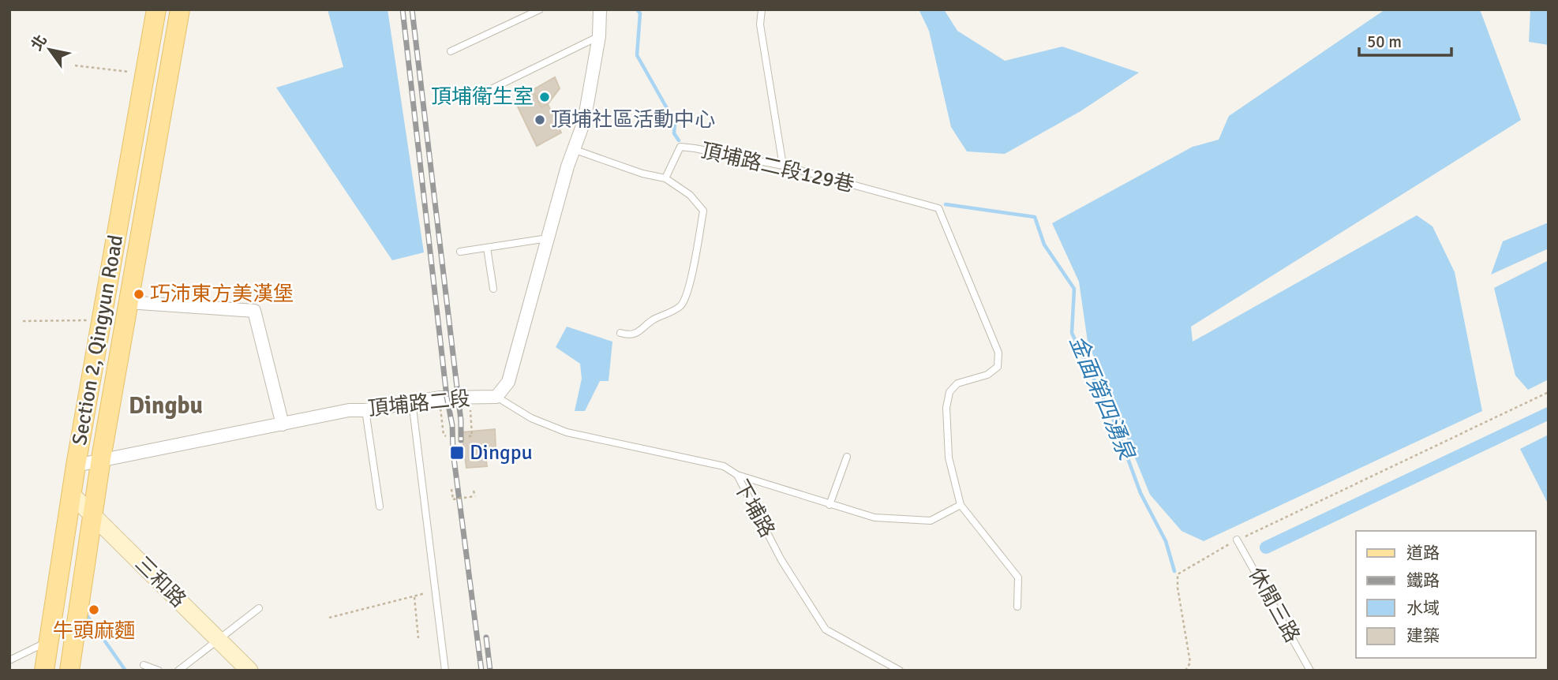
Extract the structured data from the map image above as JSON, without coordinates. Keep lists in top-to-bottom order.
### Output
{
  "streets": {
    "main road": ["Section 2, Qingyun Road", "三和路"],
    "street": ["頂埔路二段"],
    "lane": ["頂埔路二段129巷", "下埔路", "休閒三路"]
  },
  "crossings": [
    ["Section 2, Qingyun Road", "頂埔路二段"],
    ["Section 2, Qingyun Road", "三和路"],
    ["頂埔路二段", "下埔路"]
  ],
  "districts": ["Dingbu"],
  "water": ["金面第四湧泉"],
  "places": {
    "other": [
      "頂埔衛生室",
      "頂埔社區活動中心",
      "巧沛東方美漢堡",
      "牛頭麻麵"
    ],
    "transit": ["Dingpu"]
  },
  "legend": [
    "道路",
    "鐵路",
    "水域",
    "建築"
  ],
  "scale_bar": "50 m",
  "north": "top left"
}
